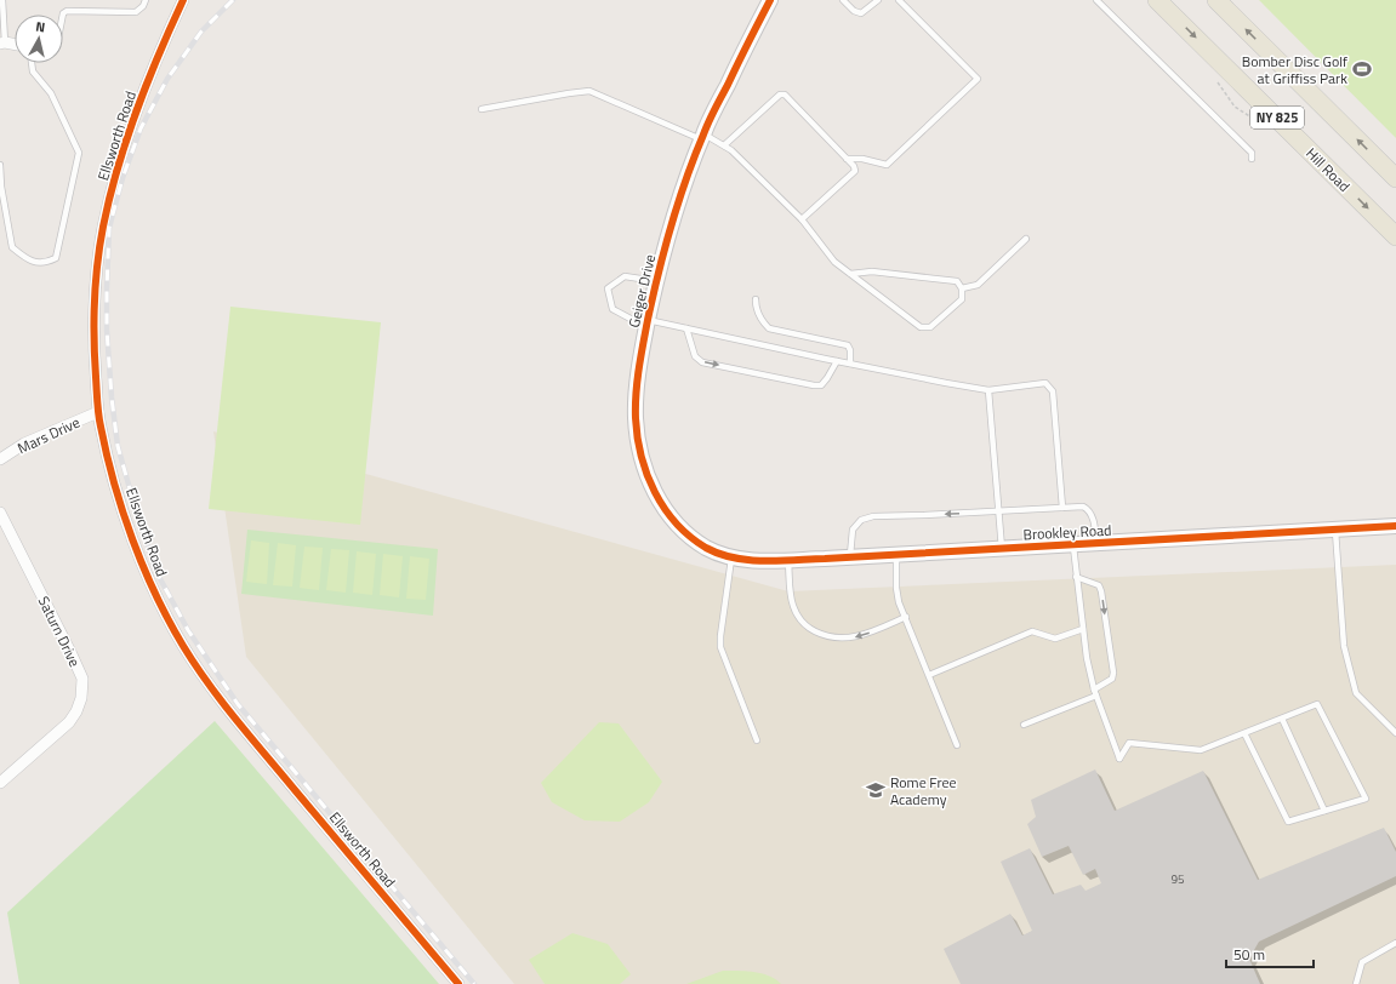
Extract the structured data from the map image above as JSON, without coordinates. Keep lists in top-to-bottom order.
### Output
{
  "streets": {
    "main road": ["NY 825", "Hill Road"],
    "street": [
      "Ellsworth Road",
      "Geiger Drive",
      "Mars Drive",
      "Brookley Road",
      "Saturn Drive"
    ]
  },
  "crossings": [
    ["Ellsworth Road", "Mars Drive"],
    ["Geiger Drive", "Brookley Road"]
  ],
  "places": {
    "sports": ["Bomber Disc Golf at Griffiss Park"],
    "school or university": ["Rome Free Academy"]
  },
  "house_numbers": ["95"],
  "scale_bar": "50 m",
  "north": "top"
}
